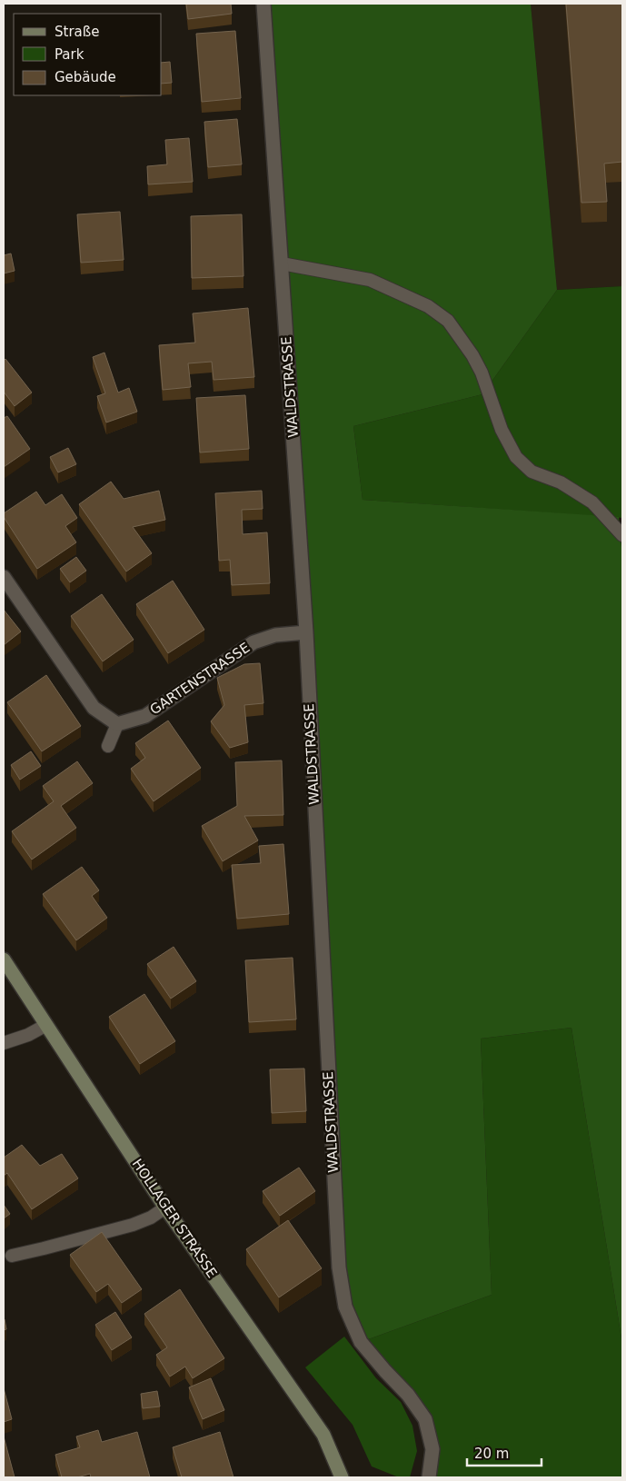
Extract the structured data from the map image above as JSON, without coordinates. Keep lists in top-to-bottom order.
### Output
{
  "streets": {
    "main road": ["HOLLAGER STRASSE"],
    "street": ["WALDSTRASSE", "GARTENSTRASSE"]
  },
  "crossings": [
    ["WALDSTRASSE", "GARTENSTRASSE"]
  ],
  "legend": ["Straße", "Park", "Gebäude"],
  "scale_bar": "20 m"
}
